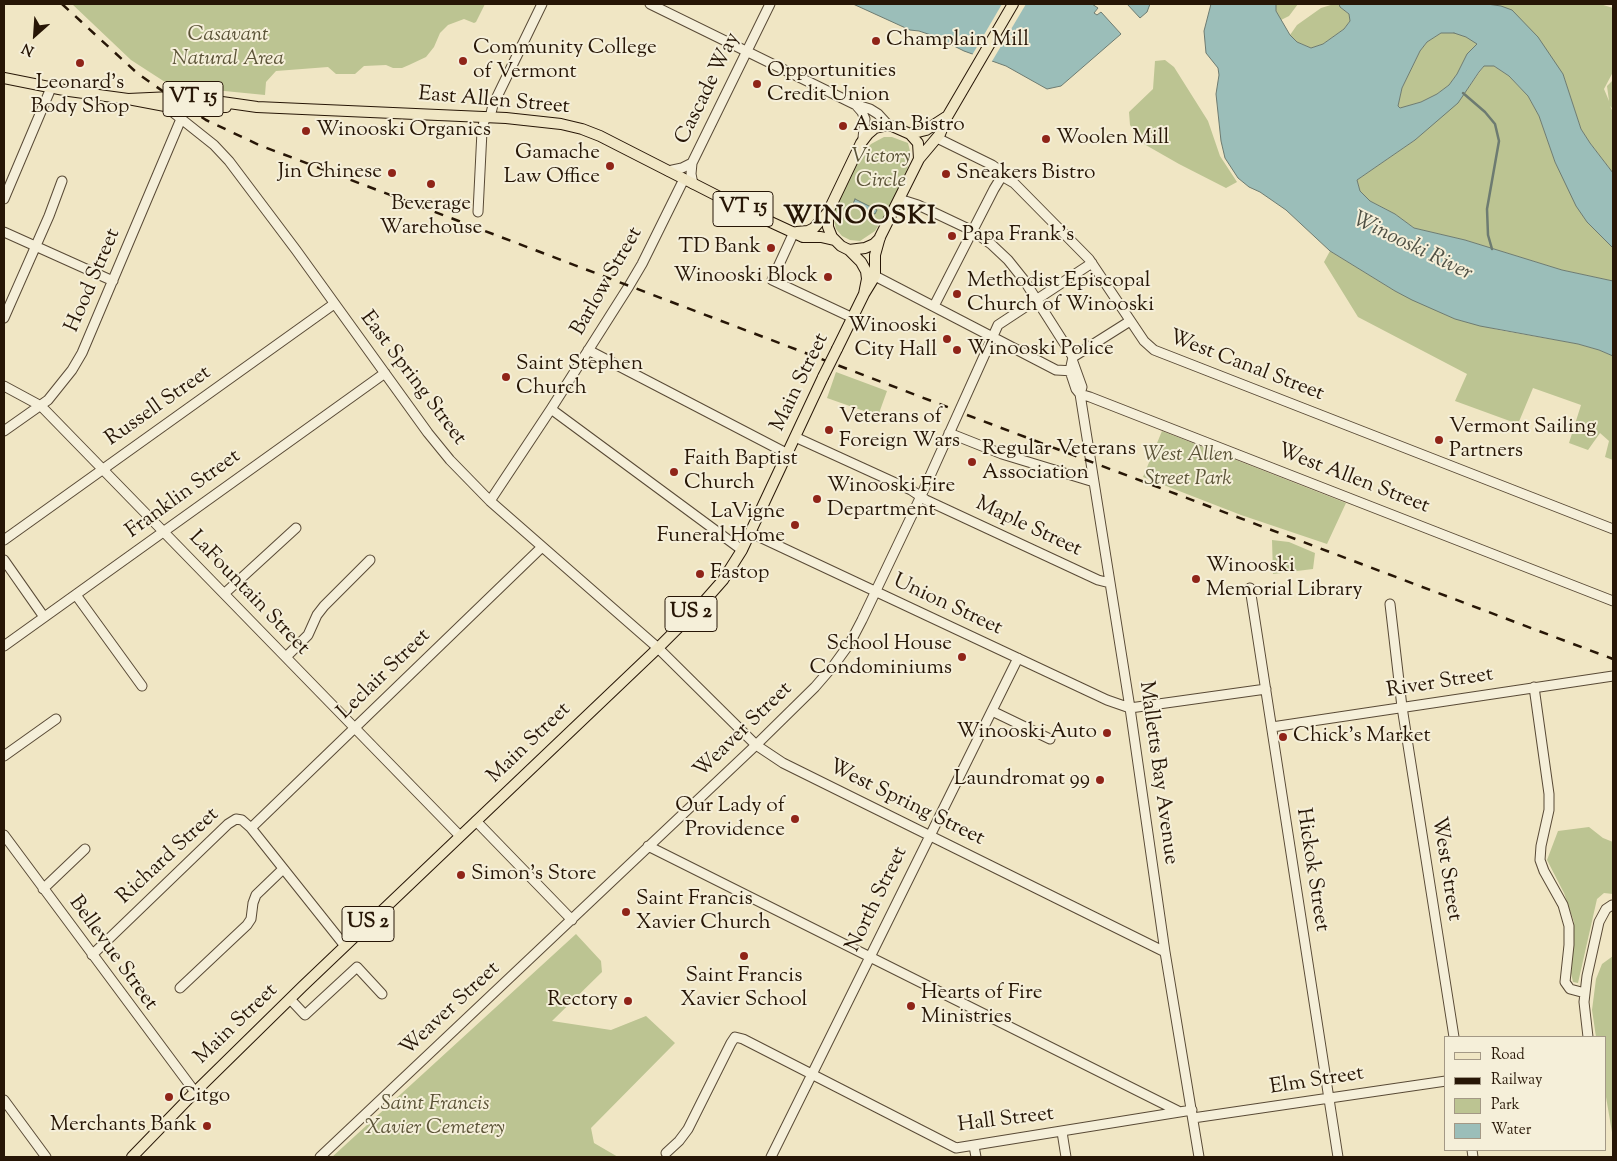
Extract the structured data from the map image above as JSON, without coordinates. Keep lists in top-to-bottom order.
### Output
{
  "streets": {
    "main road": [
      "VT 15",
      "East Allen Street",
      "Main Street",
      "US 2"
    ],
    "street": [
      "Cascade Way",
      "Hood Street",
      "Barlow Street",
      "West Canal Street",
      "East Spring Street",
      "Russell Street",
      "West Allen Street",
      "Franklin Street",
      "Maple Street",
      "LaFountain Street",
      "Union Street",
      "Leclair Street",
      "River Street",
      "Weaver Street",
      "Malletts Bay Avenue",
      "West Spring Street",
      "Richard Street",
      "West Street",
      "Hickok Street",
      "North Street",
      "Bellevue Street",
      "Elm Street",
      "Hall Street"
    ]
  },
  "crossings": [
    ["Cascade Way", "East Allen Street"],
    ["Cascade Way", "Barlow Street"],
    ["VT 15", "East Allen Street"],
    ["East Allen Street", "Barlow Street"],
    ["East Allen Street", "East Spring Street"],
    ["East Allen Street", "Main Street"],
    ["Hood Street", "East Spring Street"],
    ["Hood Street", "LaFountain Street"],
    ["Barlow Street", "East Spring Street"],
    ["West Canal Street", "Main Street"],
    ["West Canal Street", "Weaver Street"],
    ["East Spring Street", "Main Street"],
    ["East Spring Street", "Russell Street"],
    ["East Spring Street", "Franklin Street"],
    ["East Spring Street", "Leclair Street"],
    ["East Spring Street", "West Spring Street"],
    ["Main Street", "Maple Street"],
    ["Main Street", "LaFountain Street"],
    ["Main Street", "Union Street"],
    ["Main Street", "Malletts Bay Avenue"],
    ["Main Street", "West Spring Street"],
    ["Main Street", "Bellevue Street"],
    ["Russell Street", "LaFountain Street"],
    ["West Allen Street", "Malletts Bay Avenue"],
    ["Franklin Street", "LaFountain Street"],
    ["Maple Street", "Weaver Street"],
    ["Maple Street", "Malletts Bay Avenue"],
    ["LaFountain Street", "Leclair Street"],
    ["Union Street", "Weaver Street"],
    ["Union Street", "Malletts Bay Avenue"],
    ["Union Street", "North Street"],
    ["Leclair Street", "Richard Street"],
    ["River Street", "West Street"],
    ["River Street", "Hickok Street"],
    ["Weaver Street", "Malletts Bay Avenue"],
    ["Weaver Street", "West Spring Street"],
    ["Malletts Bay Avenue", "West Spring Street"],
    ["Malletts Bay Avenue", "Elm Street"],
    ["Malletts Bay Avenue", "Hall Street"],
    ["West Spring Street", "North Street"],
    ["Richard Street", "Bellevue Street"],
    ["Hickok Street", "Elm Street"],
    ["North Street", "Hall Street"],
    ["Elm Street", "Hall Street"]
  ],
  "districts": ["WINOOSKI"],
  "water": ["Winooski River"],
  "parks": [
    "Casavant Natural Area",
    "Victory Circle",
    "West Allen Street Park",
    "Saint Francis Xavier Cemetery"
  ],
  "places": [
    "Champlain Mill",
    "Community College of Vermont",
    "Leonard's Body Shop",
    "Opportunities Credit Union",
    "Asian Bistro",
    "Winooski Organics",
    "Woolen Mill",
    "Gamache Law Office",
    "Jin Chinese",
    "Sneakers Bistro",
    "Beverage Warehouse",
    "Papa Frank's",
    "TD Bank",
    "Winooski Block",
    "Methodist Episcopal Church of Winooski",
    "Winooski City Hall",
    "Winooski Police",
    "Saint Stephen Church",
    "Veterans of Foreign Wars",
    "Vermont Sailing Partners",
    "Regular Veterans Association",
    "Faith Baptist Church",
    "Winooski Fire Department",
    "LaVigne Funeral Home",
    "Fastop",
    "Winooski Memorial Library",
    "School House Condominiums",
    "Winooski Auto",
    "Chick's Market",
    "Laundromat 99",
    "Our Lady of Providence",
    "Simon's Store",
    "Saint Francis Xavier Church",
    "Saint Francis Xavier School",
    "Rectory",
    "Hearts of Fire Ministries",
    "Citgo",
    "Merchants Bank"
  ],
  "legend": [
    "Road",
    "Railway",
    "Park",
    "Water"
  ],
  "north": "bottom left"
}
